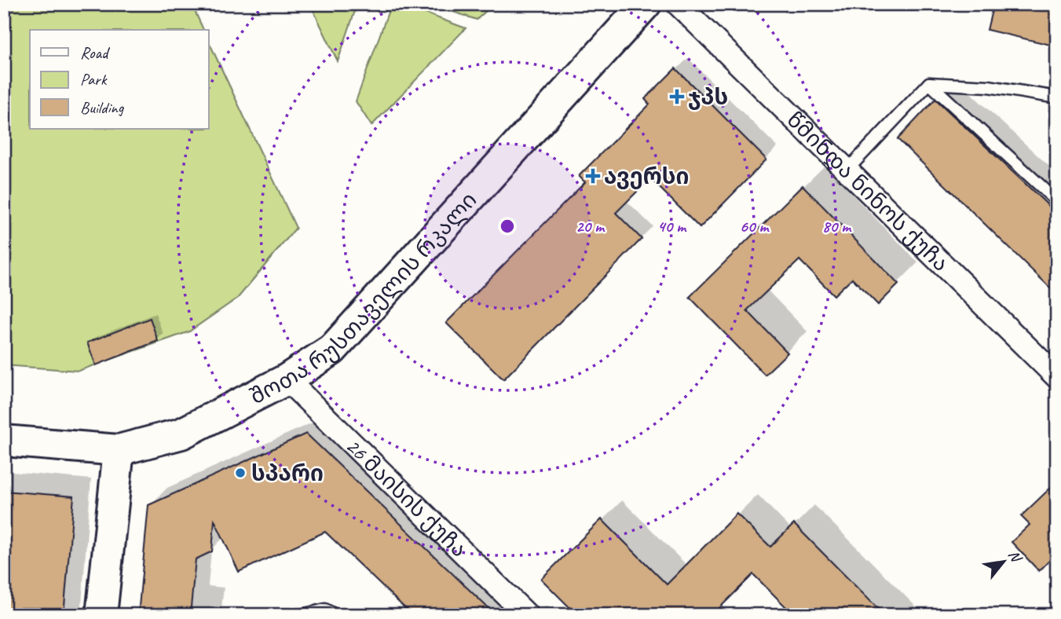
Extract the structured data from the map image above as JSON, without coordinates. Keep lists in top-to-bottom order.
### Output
{
  "streets": {
    "main road": ["შოთა რუსთაველის რკალი"],
    "street": ["წმინდა ნინოს ქუჩა", "26 მაისის ქუჩა"]
  },
  "crossings": [
    ["შოთა რუსთაველის რკალი", "26 მაისის ქუჩა"]
  ],
  "places": {
    "health": ["ჯპს", "ავერსი"],
    "other": ["სპარი"]
  },
  "legend": ["Road", "Park", "Building"],
  "north": "top right",
  "rings": [
    "20 m",
    "40 m",
    "60 m",
    "80 m"
  ]
}
